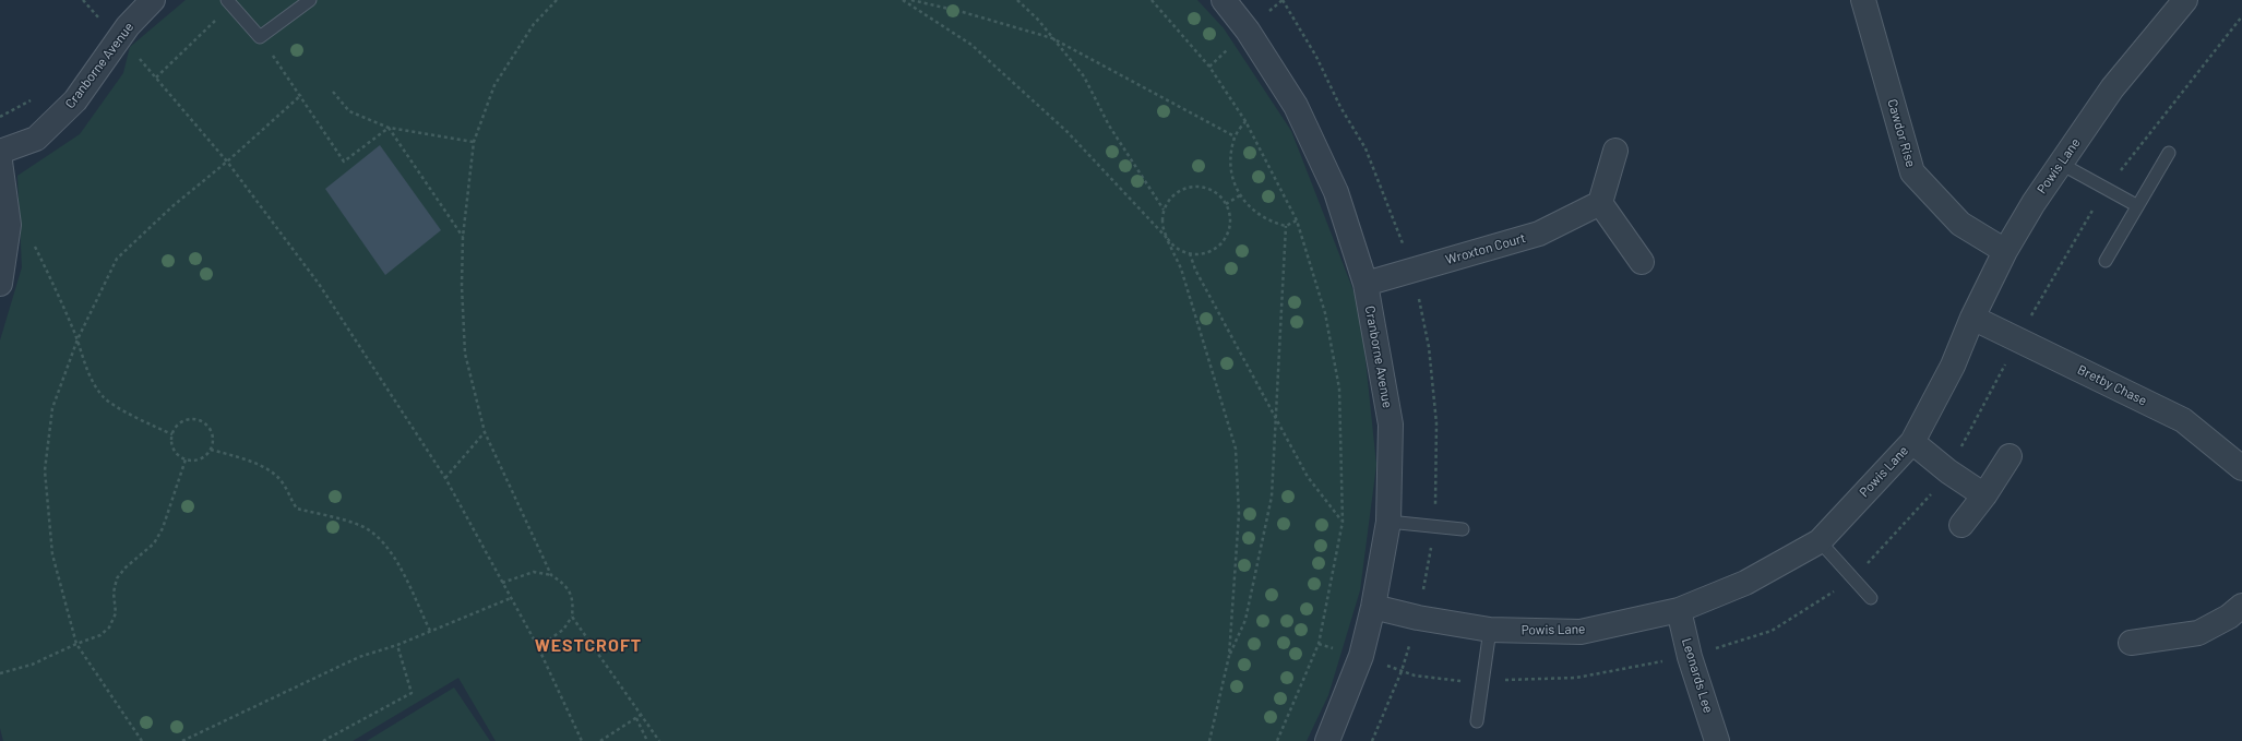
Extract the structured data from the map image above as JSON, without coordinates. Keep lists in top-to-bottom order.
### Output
{
  "streets": {
    "street": [
      "Cranborne Avenue",
      "Cawdor Rise",
      "Powis Lane",
      "Wroxton Court",
      "Bretby Chase",
      "Leonards Lee"
    ]
  },
  "crossings": [
    ["Cranborne Avenue", "Powis Lane"],
    ["Cranborne Avenue", "Wroxton Court"],
    ["Cawdor Rise", "Powis Lane"],
    ["Powis Lane", "Bretby Chase"],
    ["Powis Lane", "Leonards Lee"]
  ],
  "districts": ["WESTCROFT"]
}
